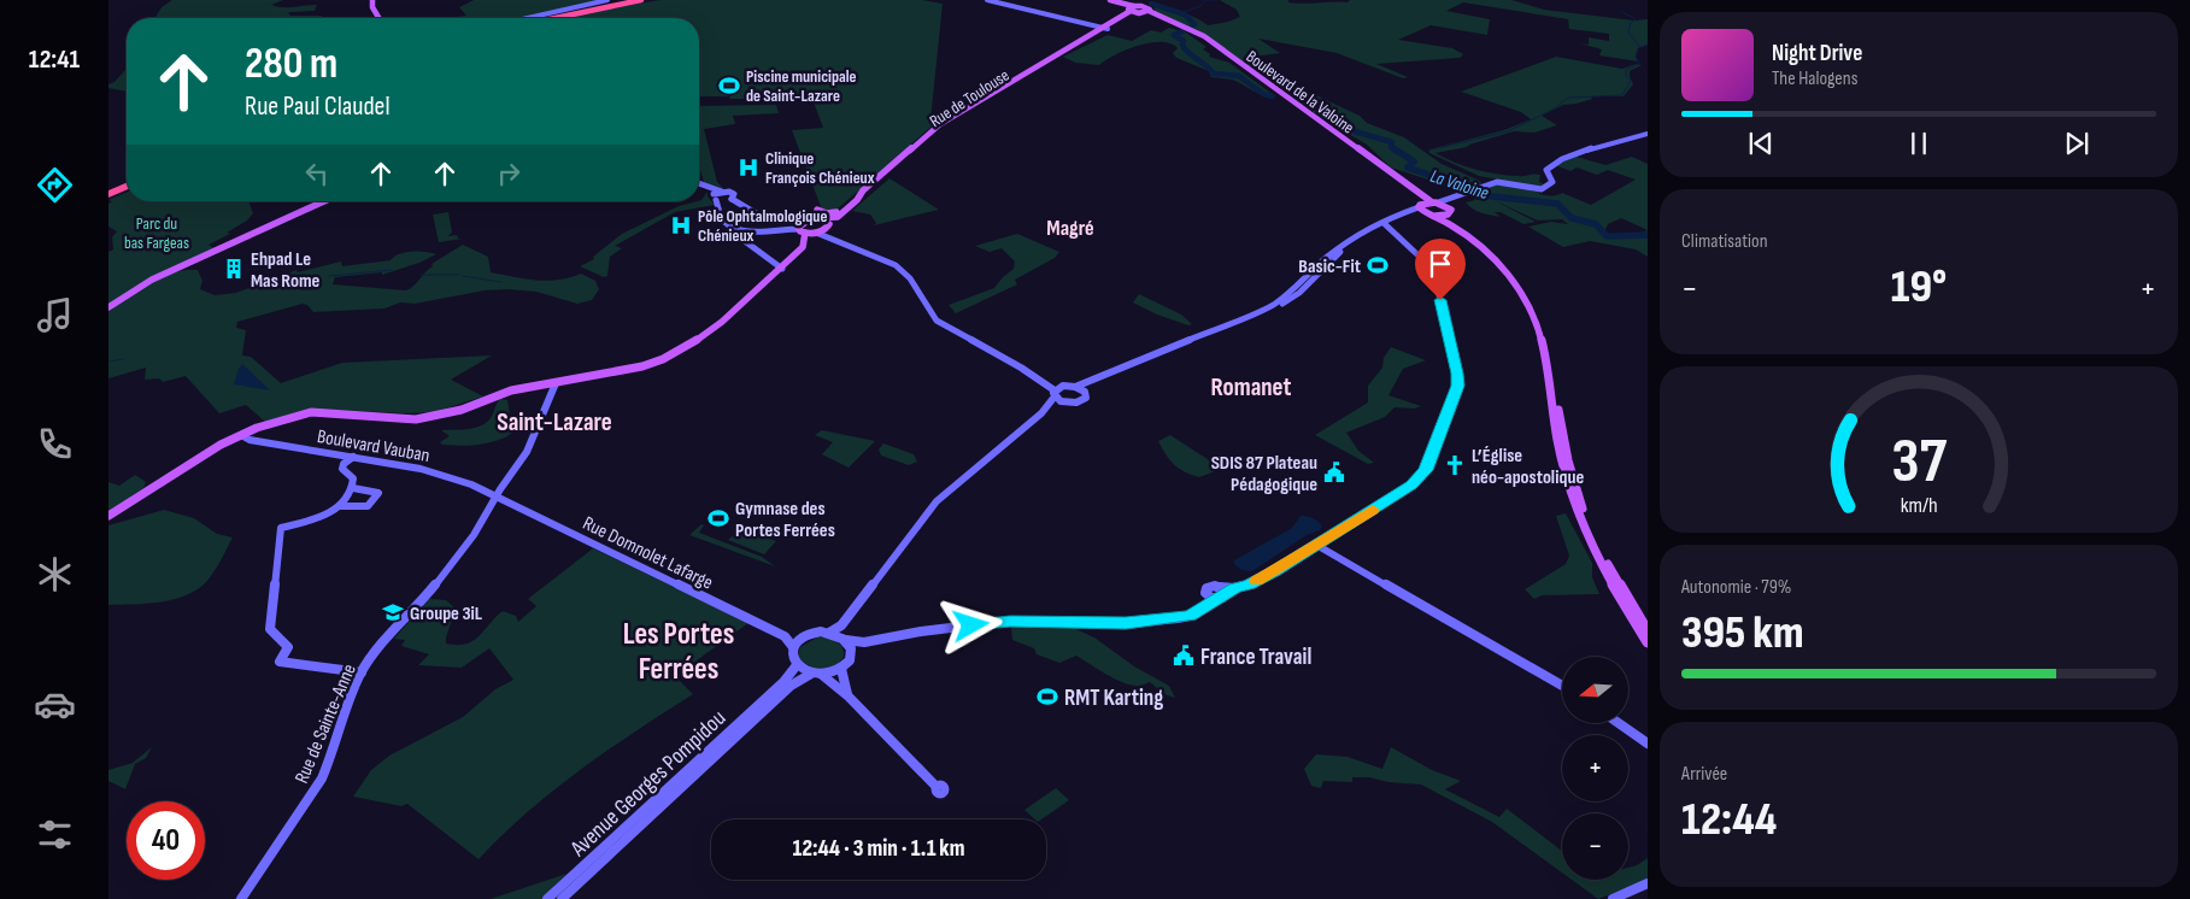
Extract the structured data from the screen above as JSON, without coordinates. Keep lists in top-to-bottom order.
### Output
{
  "streets": {
    "main road": ["Boulevard de la Valoine", "Rue de Toulouse"],
    "street": [
      "Boulevard Vauban",
      "Rue Domnolet Lafarge",
      "Rue de Sainte-Anne",
      "Avenue Georges Pompidou"
    ]
  },
  "crossings": [
    ["Boulevard de la Valoine", "Rue de Toulouse"],
    ["Boulevard Vauban", "Rue Domnolet Lafarge"],
    ["Boulevard Vauban", "Rue de Sainte-Anne"],
    ["Rue Domnolet Lafarge", "Rue de Sainte-Anne"],
    ["Rue Domnolet Lafarge", "Avenue Georges Pompidou"]
  ],
  "districts": [
    "Magré",
    "Romanet",
    "Saint-Lazare",
    "Les Portes Ferrées"
  ],
  "water": ["La Valoine"],
  "parks": ["Parc du bas Fargeas"],
  "places": {
    "sports": [
      "Piscine municipale de Saint-Lazare",
      "Basic-Fit",
      "Gymnase des Portes Ferrées",
      "RMT Karting"
    ],
    "hospital": ["Clinique François Chénieux", "Pôle Ophtalmologique Chénieux"],
    "building": ["Ehpad Le Mas Rome"],
    "church": ["L’Église néo-apostolique"],
    "public building": ["SDIS 87 Plateau Pédagogique", "France Travail"],
    "school or university": ["Groupe 3iL"]
  },
  "north": "left",
  "page": {
    "tabs": "12:41",
    "turn": ["280 m", "Rue Paul Claudel"],
    "song": ["Night Drive", "The Halogens"],
    "tile": [
      "Climatisation",
      ["Autonomie · 79%", "395 km"],
      ["Arrivée", "12:44"]
    ],
    "heat": ["−", "19°", "+"],
    "map_buttons": ["+", "−"],
    "limit": "40",
    "trip": "12:44 · 3 min · 1.1 km",
    "gauge": ["37", "km/h"]
  }
}
